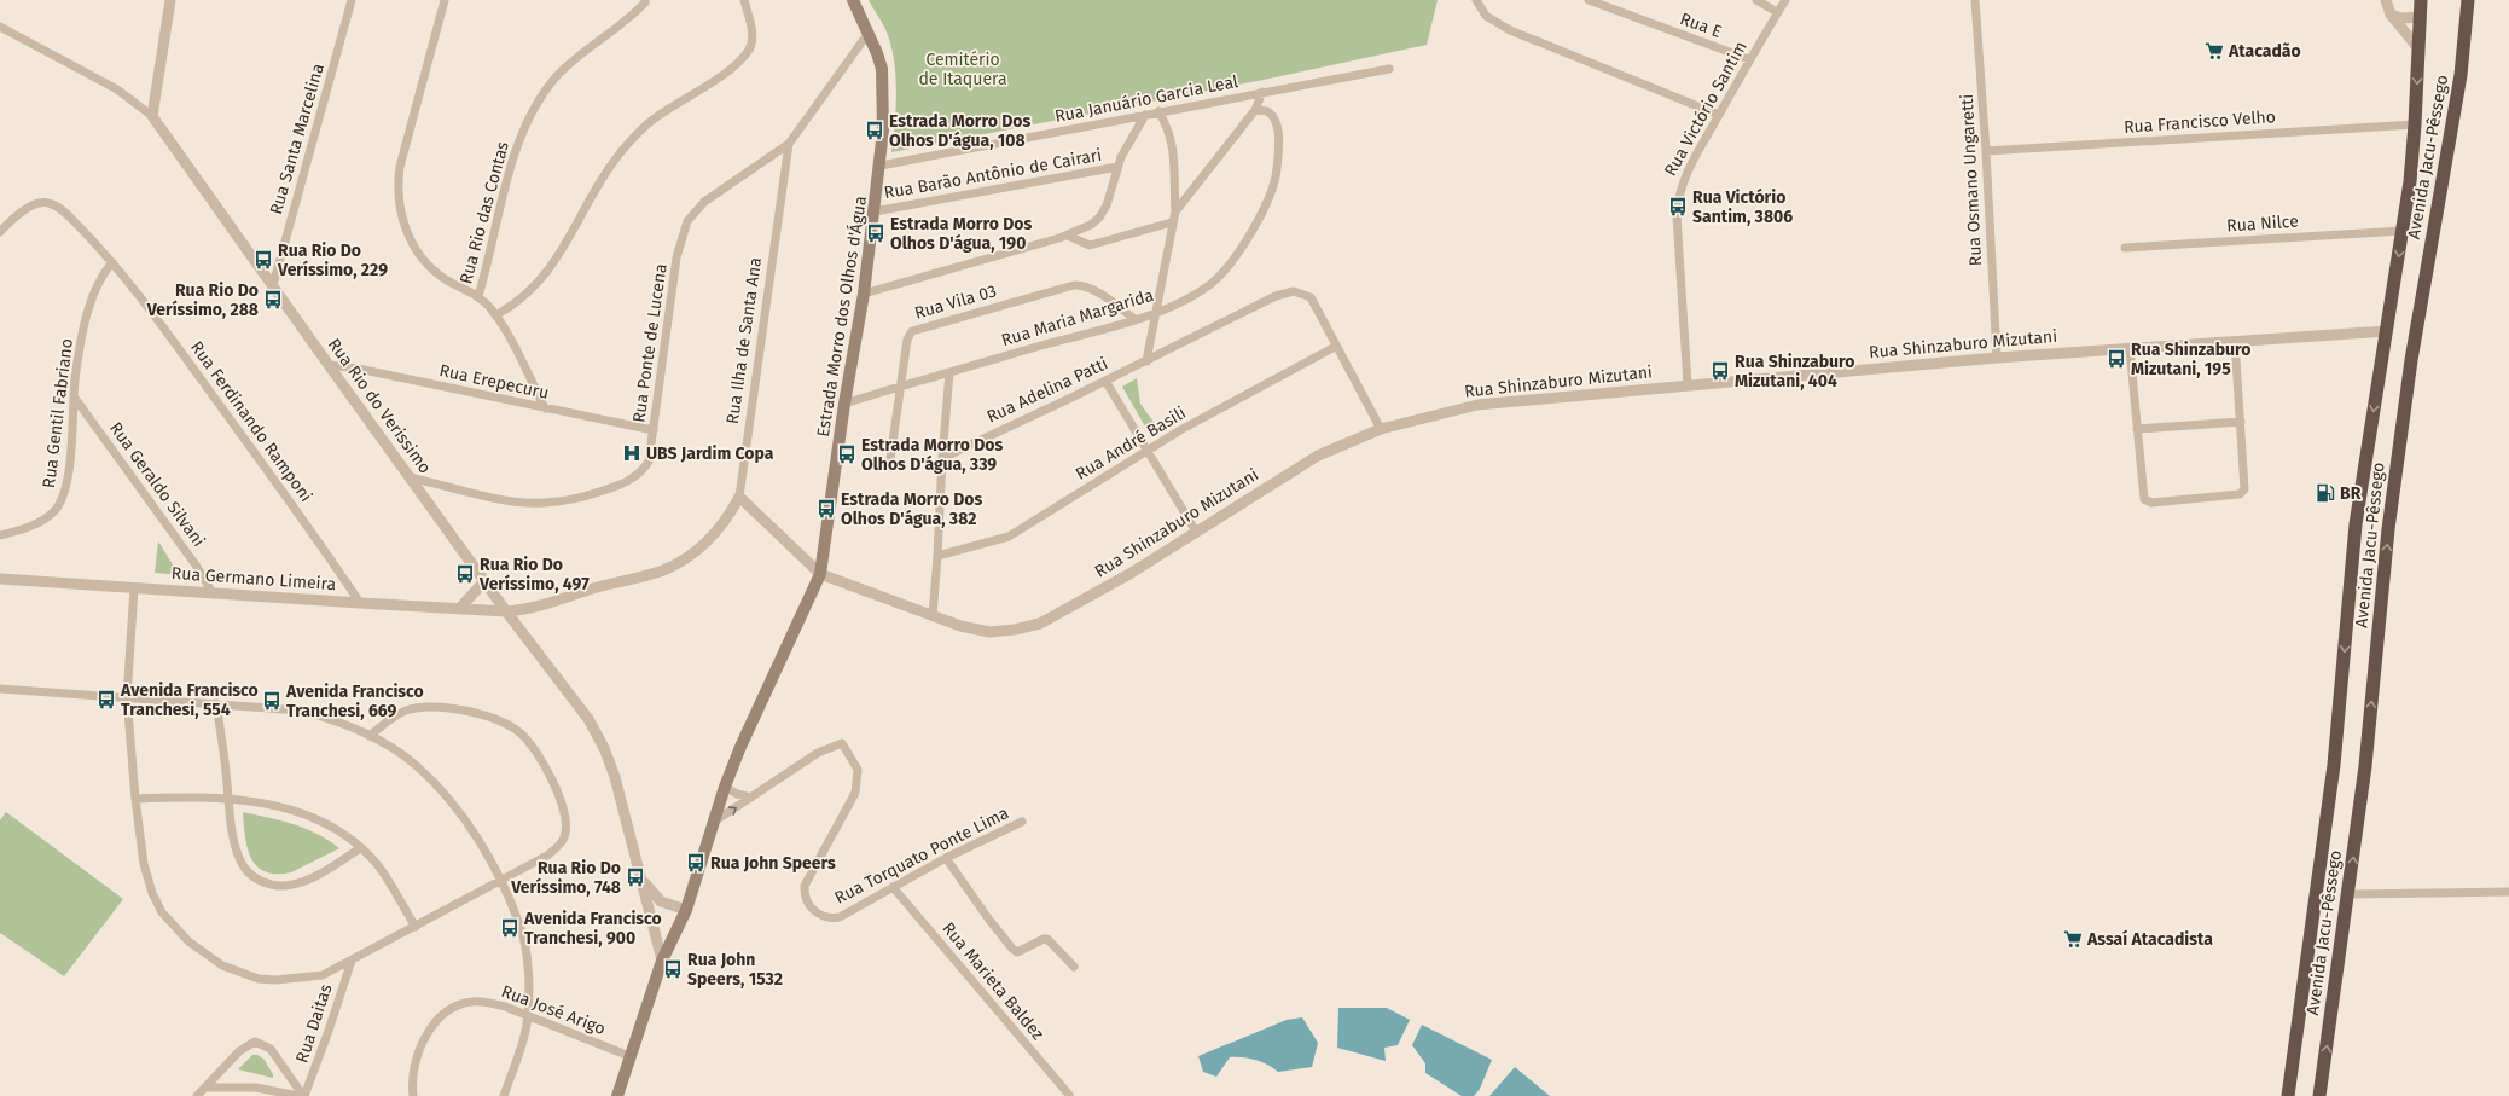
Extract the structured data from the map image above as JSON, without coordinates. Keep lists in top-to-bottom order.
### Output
{
  "streets": {
    "highway": ["Avenida Jacu-Pêssego"],
    "main road": ["Estrada Morro dos Olhos d'Água"],
    "street": [
      "Rua E",
      "Rua Januário Garcia Leal",
      "Rua Victório Santim",
      "Rua Francisco Velho",
      "Rua Santa Marcelina",
      "Rua Barão Antônio de Cairari",
      "Rua Osmano Ungaretti",
      "Rua Rio das Contas",
      "Rua Nilce",
      "Rua Vila 03",
      "Rua Maria Margarida",
      "Rua Ilha de Santa Ana",
      "Rua Ponte de Lucena",
      "Rua Shinzaburo Mizutani",
      "Rua Erepecuru",
      "Rua Adelina Patti",
      "Rua Rio do Verissimo",
      "Rua Gentil Fabriano",
      "Rua Ferdinando Ramponi",
      "Rua André Basili",
      "Rua Geraldo Silvani",
      "Rua Germano Limeira",
      "Rua Torquato Ponte Lima",
      "Rua Marieta Baldez",
      "Rua José Arigo",
      "Rua Daitas"
    ]
  },
  "crossings": [
    ["Rua E", "Rua Victório Santim"],
    ["Rua Januário Garcia Leal", "Estrada Morro dos Olhos d'Água"],
    ["Rua Victório Santim", "Rua Shinzaburo Mizutani"],
    ["Rua Francisco Velho", "Avenida Jacu-Pêssego"],
    ["Rua Francisco Velho", "Rua Osmano Ungaretti"],
    ["Rua Santa Marcelina", "Rua Rio do Verissimo"],
    ["Avenida Jacu-Pêssego", "Rua Nilce"],
    ["Avenida Jacu-Pêssego", "Rua Shinzaburo Mizutani"],
    ["Rua Barão Antônio de Cairari", "Estrada Morro dos Olhos d'Água"],
    ["Rua Osmano Ungaretti", "Rua Shinzaburo Mizutani"],
    ["Rua Rio das Contas", "Rua Erepecuru"],
    ["Rua Vila 03", "Rua Maria Margarida"],
    ["Estrada Morro dos Olhos d'Água", "Rua Maria Margarida"],
    ["Estrada Morro dos Olhos d'Água", "Rua Ilha de Santa Ana"],
    ["Estrada Morro dos Olhos d'Água", "Rua Shinzaburo Mizutani"],
    ["Estrada Morro dos Olhos d'Água", "Rua Rio do Verissimo"],
    ["Estrada Morro dos Olhos d'Água", "Rua Torquato Ponte Lima"],
    ["Estrada Morro dos Olhos d'Água", "Rua José Arigo"],
    ["Rua Ilha de Santa Ana", "Rua Ponte de Lucena"],
    ["Rua Ilha de Santa Ana", "Rua Shinzaburo Mizutani"],
    ["Rua Ilha de Santa Ana", "Rua Rio do Verissimo"],
    ["Rua Ilha de Santa Ana", "Rua Germano Limeira"],
    ["Rua Ponte de Lucena", "Rua Erepecuru"],
    ["Rua Ponte de Lucena", "Rua Rio do Verissimo"],
    ["Rua Erepecuru", "Rua Rio do Verissimo"],
    ["Rua Adelina Patti", "Rua André Basili"],
    ["Rua Rio do Verissimo", "Rua Germano Limeira"],
    ["Rua Gentil Fabriano", "Rua Ferdinando Ramponi"],
    ["Rua Gentil Fabriano", "Rua Geraldo Silvani"],
    ["Rua Ferdinando Ramponi", "Rua Germano Limeira"],
    ["Rua Geraldo Silvani", "Rua Germano Limeira"],
    ["Rua Torquato Ponte Lima", "Rua Marieta Baldez"]
  ],
  "parks": ["Cemitério de Itaquera"],
  "places": {
    "supermarket": ["Atacadão", "Assaí Atacadista"],
    "bus stop": [
      "Estrada Morro Dos Olhos D'água, 108",
      "Rua Victório Santim, 3806",
      "Estrada Morro Dos Olhos D'água, 190",
      "Rua Rio Do Veríssimo, 229",
      "Rua Rio Do Veríssimo, 288",
      "Rua Shinzaburo Mizutani, 195",
      "Rua Shinzaburo Mizutani, 404",
      "Estrada Morro Dos Olhos D'água, 339",
      "Estrada Morro Dos Olhos D'água, 382",
      "Rua Rio Do Veríssimo, 497",
      "Avenida Francisco Tranchesi, 554",
      "Avenida Francisco Tranchesi, 669",
      "Rua John Speers",
      "Rua Rio Do Veríssimo, 748",
      "Avenida Francisco Tranchesi, 900",
      "Rua John Speers, 1532"
    ],
    "hospital": ["UBS Jardim Copa"],
    "fuel station": ["BR"]
  }
}
